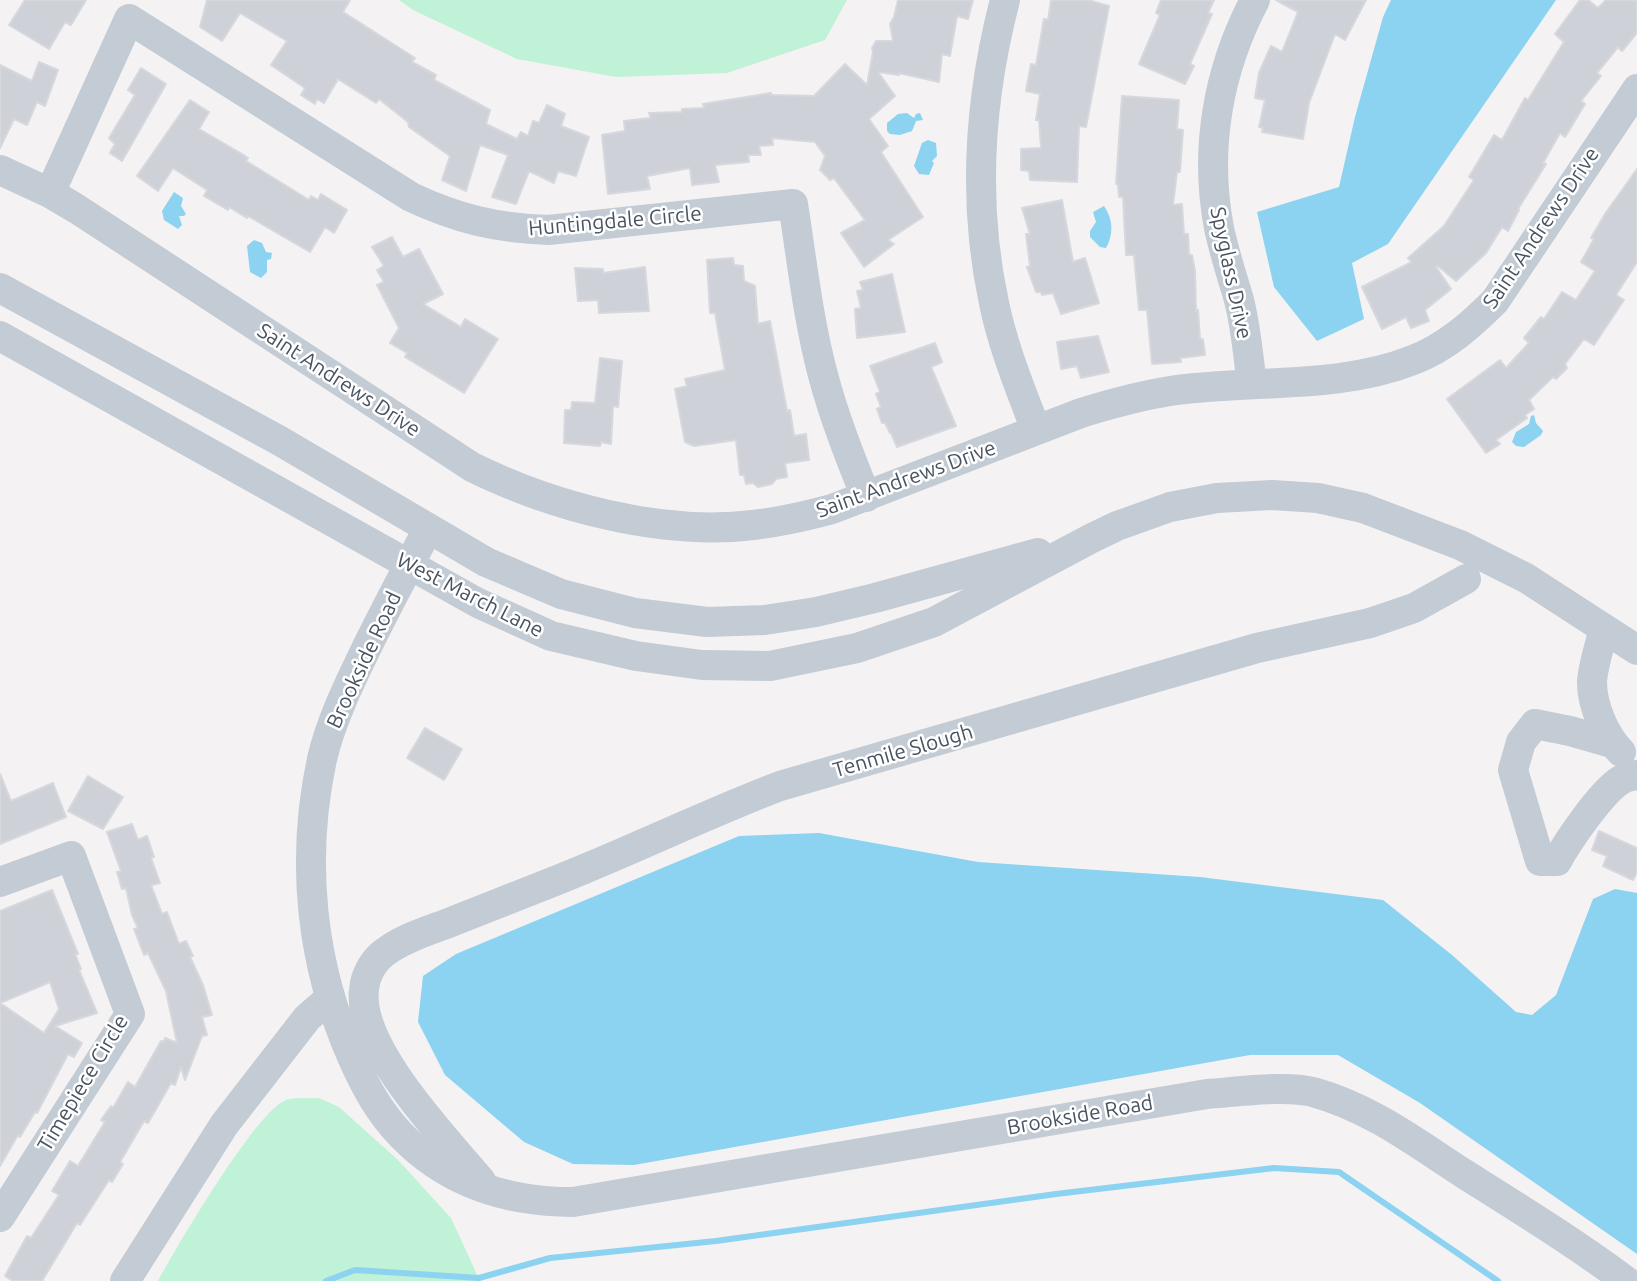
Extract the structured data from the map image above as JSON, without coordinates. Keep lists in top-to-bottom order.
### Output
{
  "streets": {
    "street": [
      "Huntingdale Circle",
      "Saint Andrews Drive",
      "Spyglass Drive",
      "West March Lane",
      "Brookside Road",
      "Tenmile Slough",
      "Timepiece Circle"
    ]
  },
  "crossings": [
    ["Huntingdale Circle", "Saint Andrews Drive"],
    ["Saint Andrews Drive", "Spyglass Drive"],
    ["West March Lane", "Brookside Road"],
    ["Brookside Road", "Tenmile Slough"]
  ]
}
